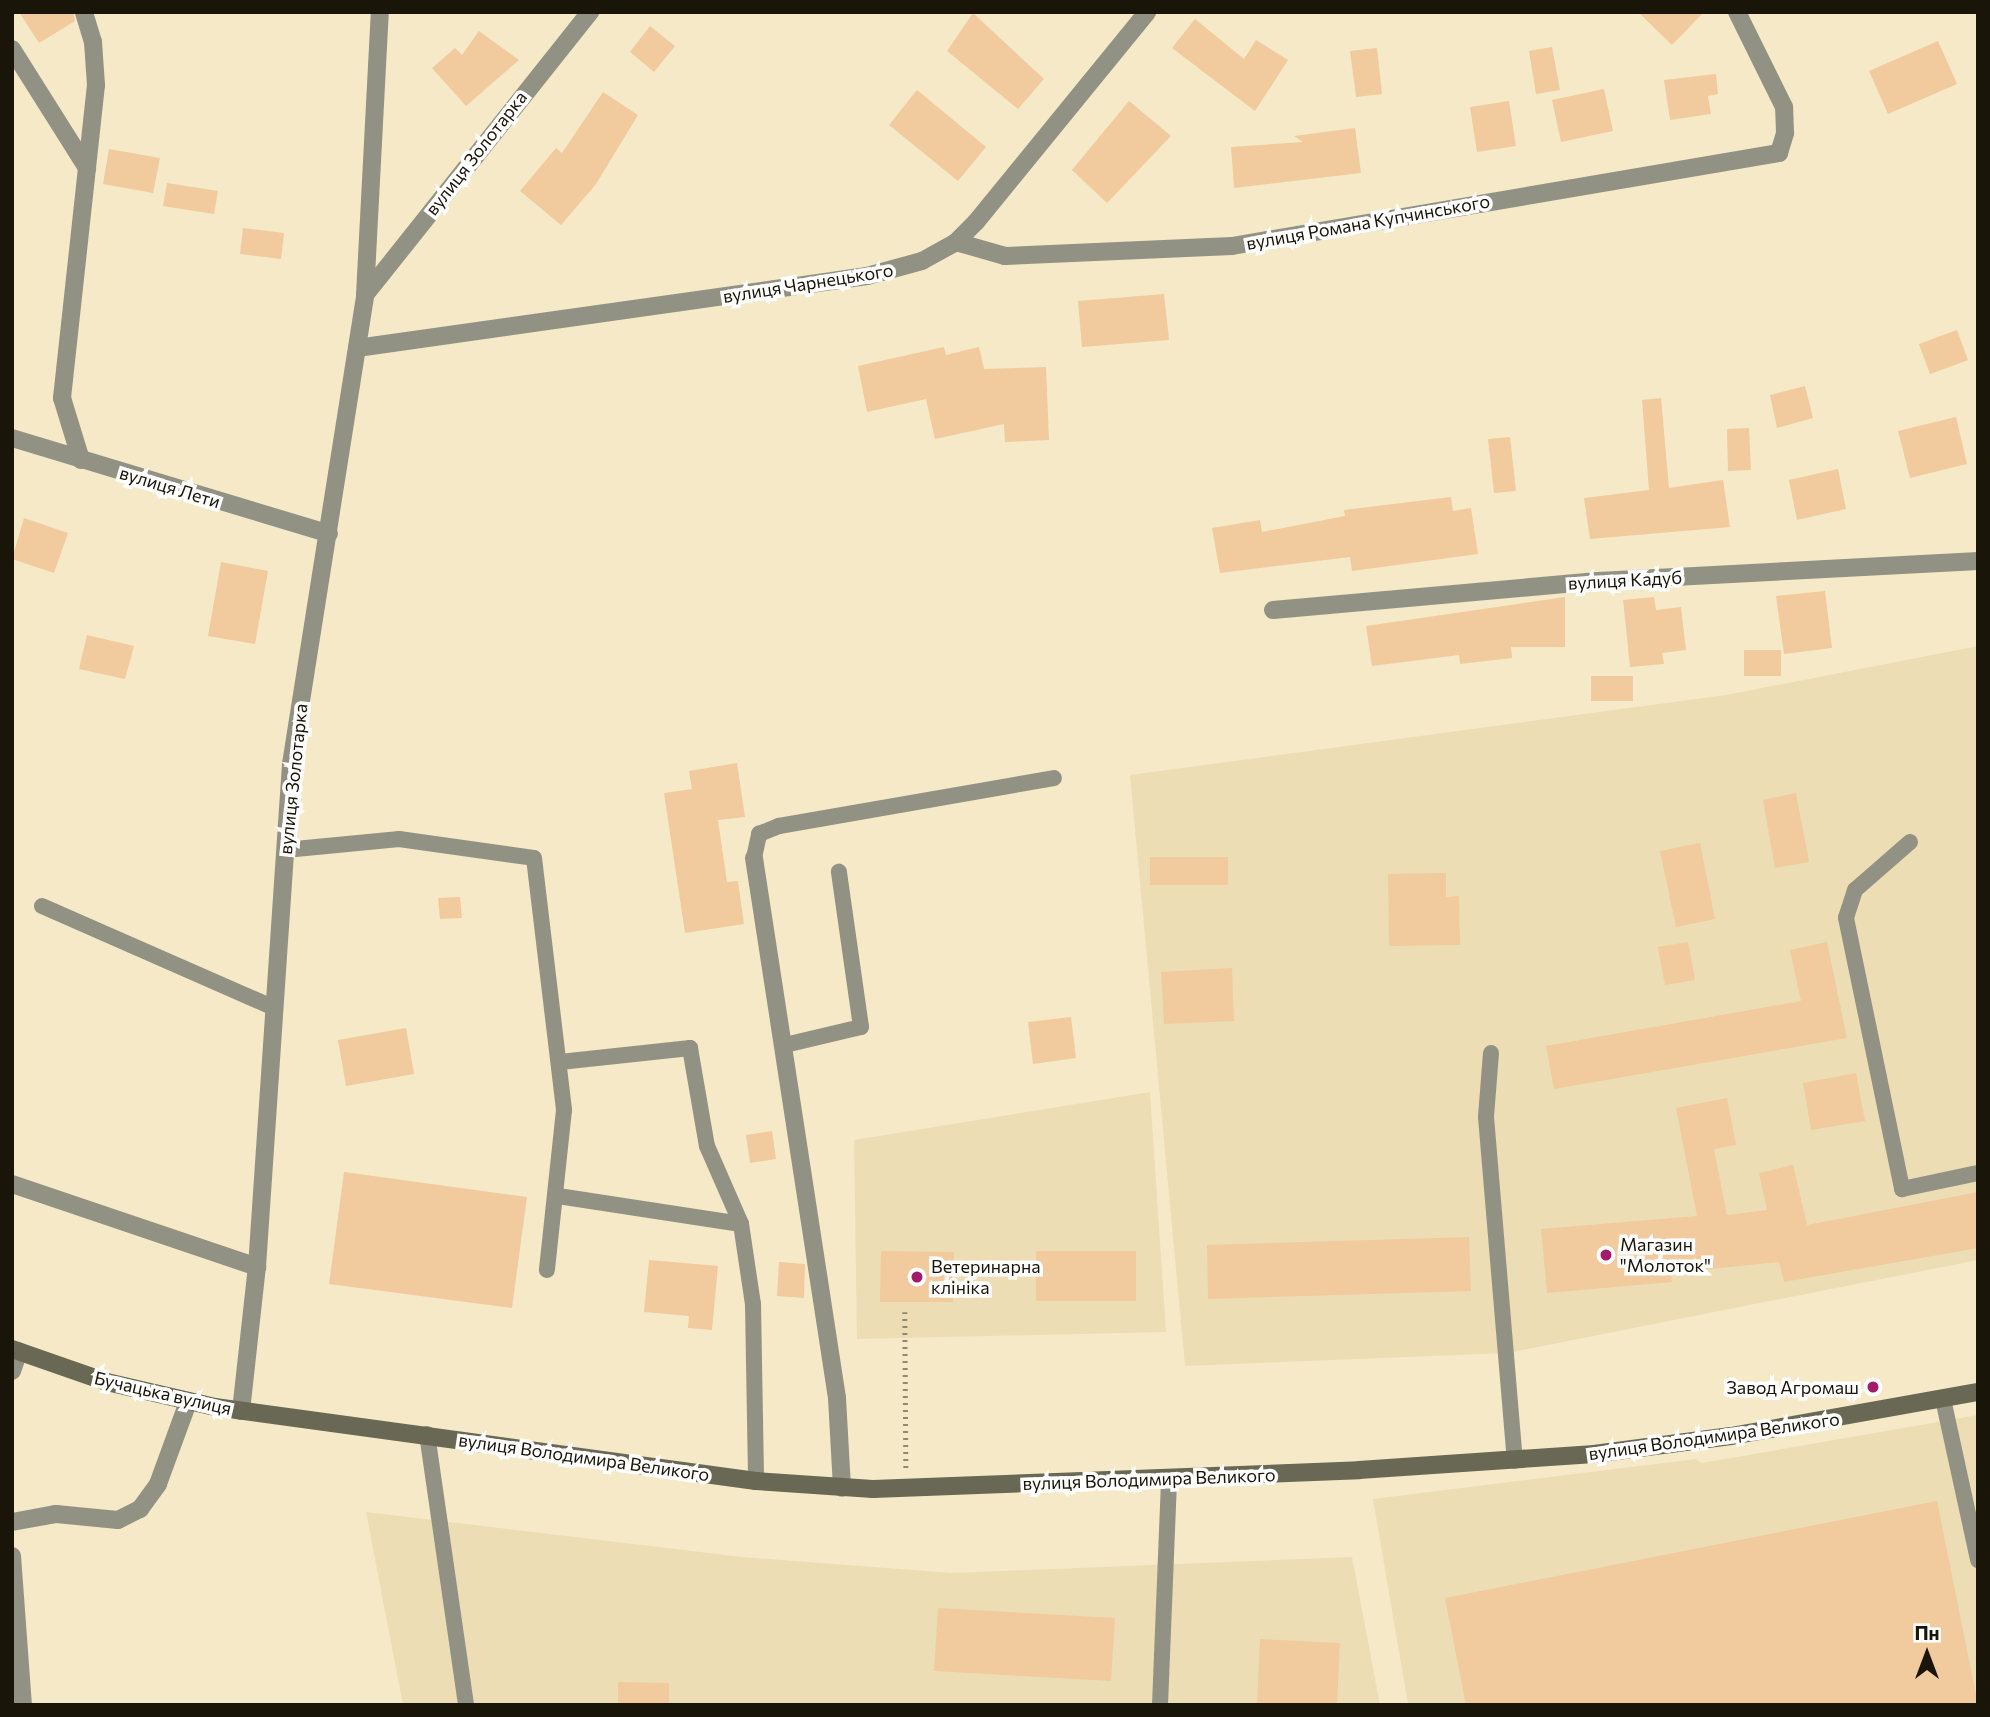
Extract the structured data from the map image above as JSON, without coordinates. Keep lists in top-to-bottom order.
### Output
{
  "streets": {
    "main road": ["Бучацька вулиця", "вулиця Володимира Великого"],
    "street": [
      "вулиця Золотарка",
      "вулиця Романа Купчинського",
      "вулиця Чарнецького",
      "вулиця Лети",
      "вулиця Кадуб"
    ]
  },
  "crossings": [
    ["вулиця Золотарка", "вулиця Чарнецького"],
    ["вулиця Золотарка", "вулиця Лети"],
    ["вулиця Золотарка", "Бучацька вулиця"],
    ["вулиця Романа Купчинського", "вулиця Чарнецького"],
    ["Бучацька вулиця", "вулиця Володимира Великого"]
  ],
  "places": ["Магазин \"Молоток\"", "Ветеринарна клініка", "Завод Агромаш"],
  "north": "top"
}
